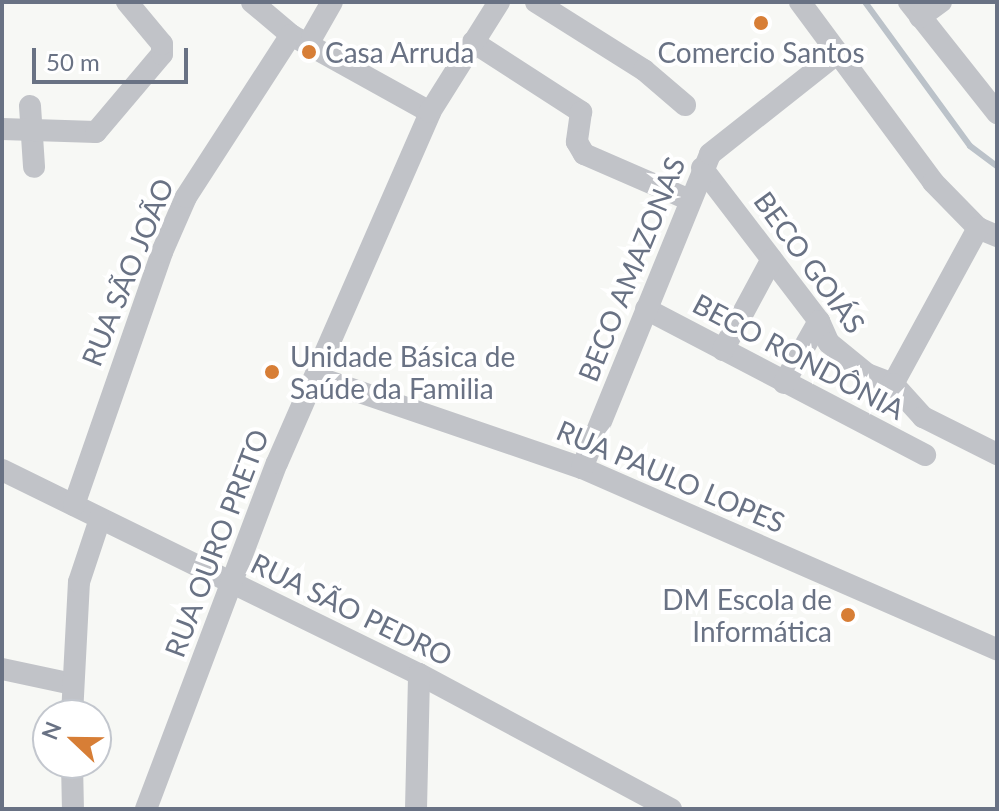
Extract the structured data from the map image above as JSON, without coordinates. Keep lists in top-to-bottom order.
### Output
{
  "streets": {
    "street": [
      "BECO GOIÁS",
      "BECO AMAZONAS",
      "RUA SÃO JOÃO",
      "BECO RONDÔNIA",
      "RUA PAULO LOPES",
      "RUA OURO PRETO",
      "RUA SÃO PEDRO"
    ]
  },
  "crossings": [
    ["BECO GOIÁS", "BECO AMAZONAS"],
    ["BECO AMAZONAS", "BECO RONDÔNIA"],
    ["BECO AMAZONAS", "RUA PAULO LOPES"],
    ["RUA SÃO JOÃO", "RUA SÃO PEDRO"],
    ["RUA PAULO LOPES", "RUA OURO PRETO"],
    ["RUA OURO PRETO", "RUA SÃO PEDRO"]
  ],
  "places": [
    "Comercio Santos",
    "Casa Arruda",
    "Unidade Básica de Saúde da Familia",
    "DM Escola de Informática"
  ],
  "scale_bar": "50 m",
  "north": "left"
}
